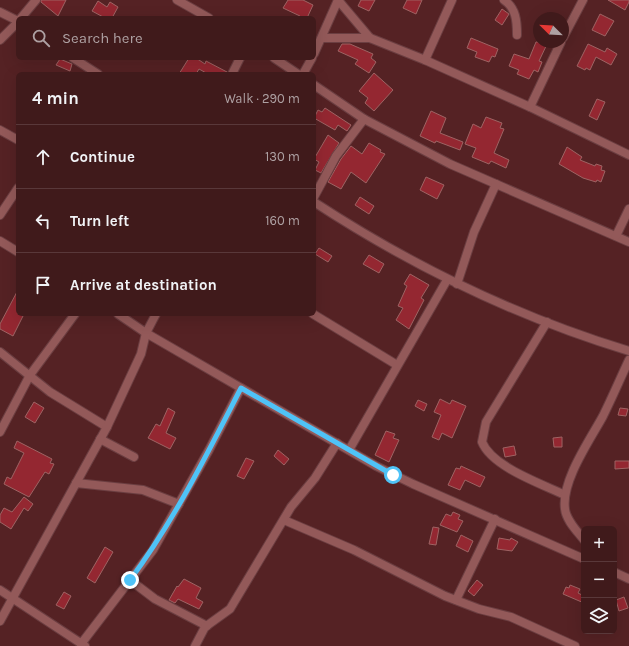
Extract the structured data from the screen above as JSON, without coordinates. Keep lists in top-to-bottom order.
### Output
{
  "north": "top left",
  "page": {
    "search": "Search here",
    "heading": ["4 min", "Walk · 290 m"],
    "list": [
      ["Continue", "130 m"],
      ["Turn left", "160 m"],
      "Arrive at destination"
    ],
    "map_buttons": ["+", "−"]
  }
}
